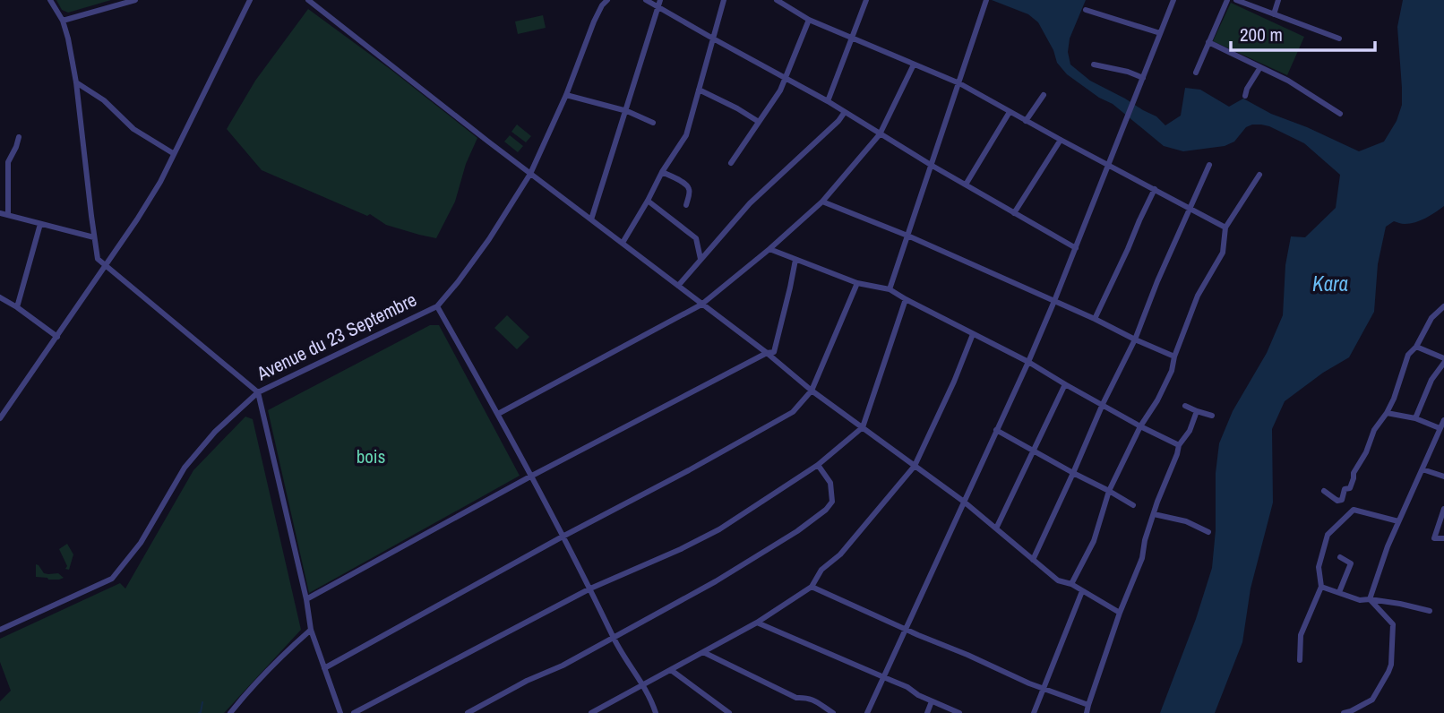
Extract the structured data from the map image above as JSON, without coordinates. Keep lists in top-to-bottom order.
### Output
{
  "streets": {
    "street": ["Avenue du 23 Septembre"]
  },
  "water": ["Kara"],
  "parks": ["bois"],
  "scale_bar": "200 m"
}
